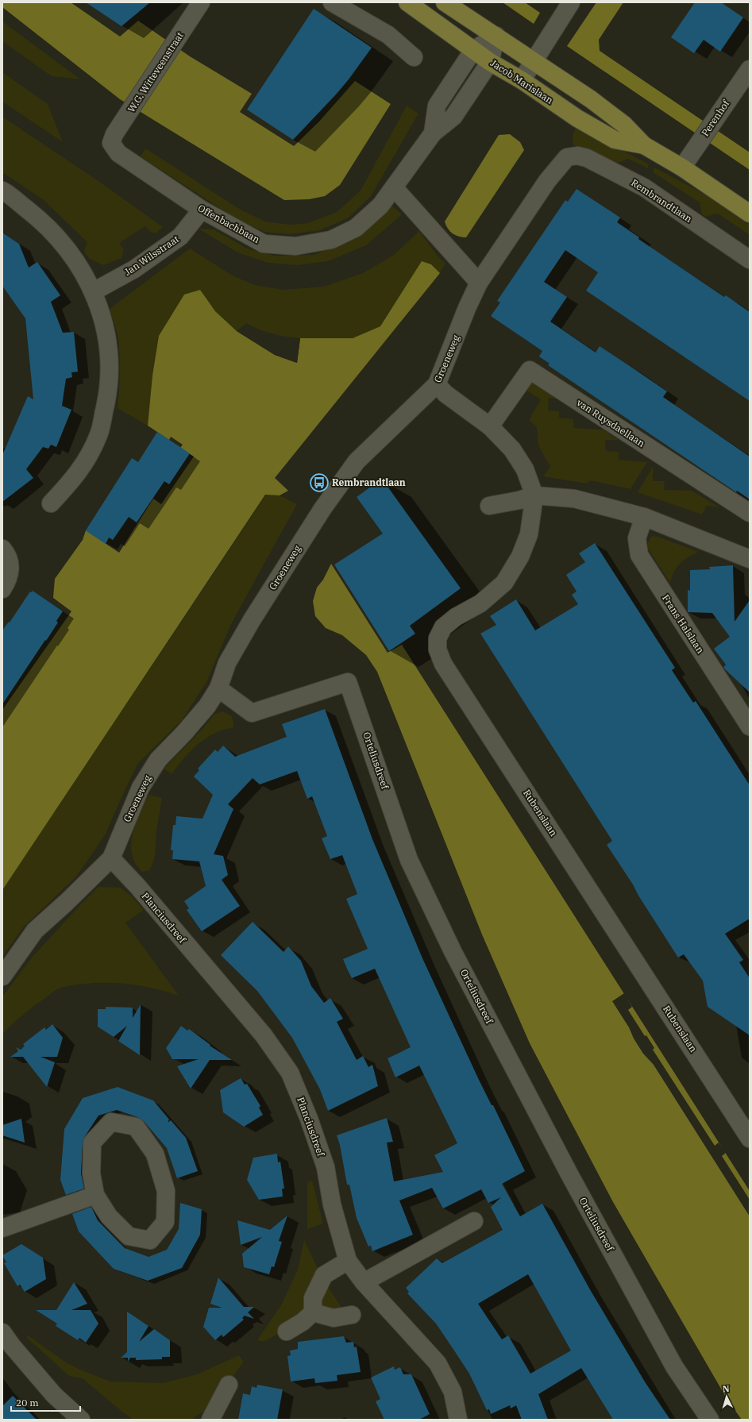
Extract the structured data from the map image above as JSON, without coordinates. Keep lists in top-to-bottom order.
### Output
{
  "streets": {
    "main road": ["Jacob Marislaan"],
    "street": [
      "W.G. Witteveenstraat",
      "Perenhof",
      "Rembrandtlaan",
      "Offenbachbaan",
      "Jan Wilsstraat",
      "Groeneweg",
      "van Ruysdaellaan",
      "Frans Halslaan",
      "Orteliusdreef",
      "Rubenslaan",
      "Planciusdreef"
    ]
  },
  "crossings": [
    ["W.G. Witteveenstraat", "Offenbachbaan"],
    ["Jacob Marislaan", "Perenhof"],
    ["Jacob Marislaan", "Offenbachbaan"],
    ["Rembrandtlaan", "Groeneweg"],
    ["Offenbachbaan", "Jan Wilsstraat"],
    ["Groeneweg", "Orteliusdreef"],
    ["Groeneweg", "Planciusdreef"]
  ],
  "places": {
    "bus stop": ["Rembrandtlaan"]
  },
  "scale_bar": "20 m",
  "north": "top"
}
